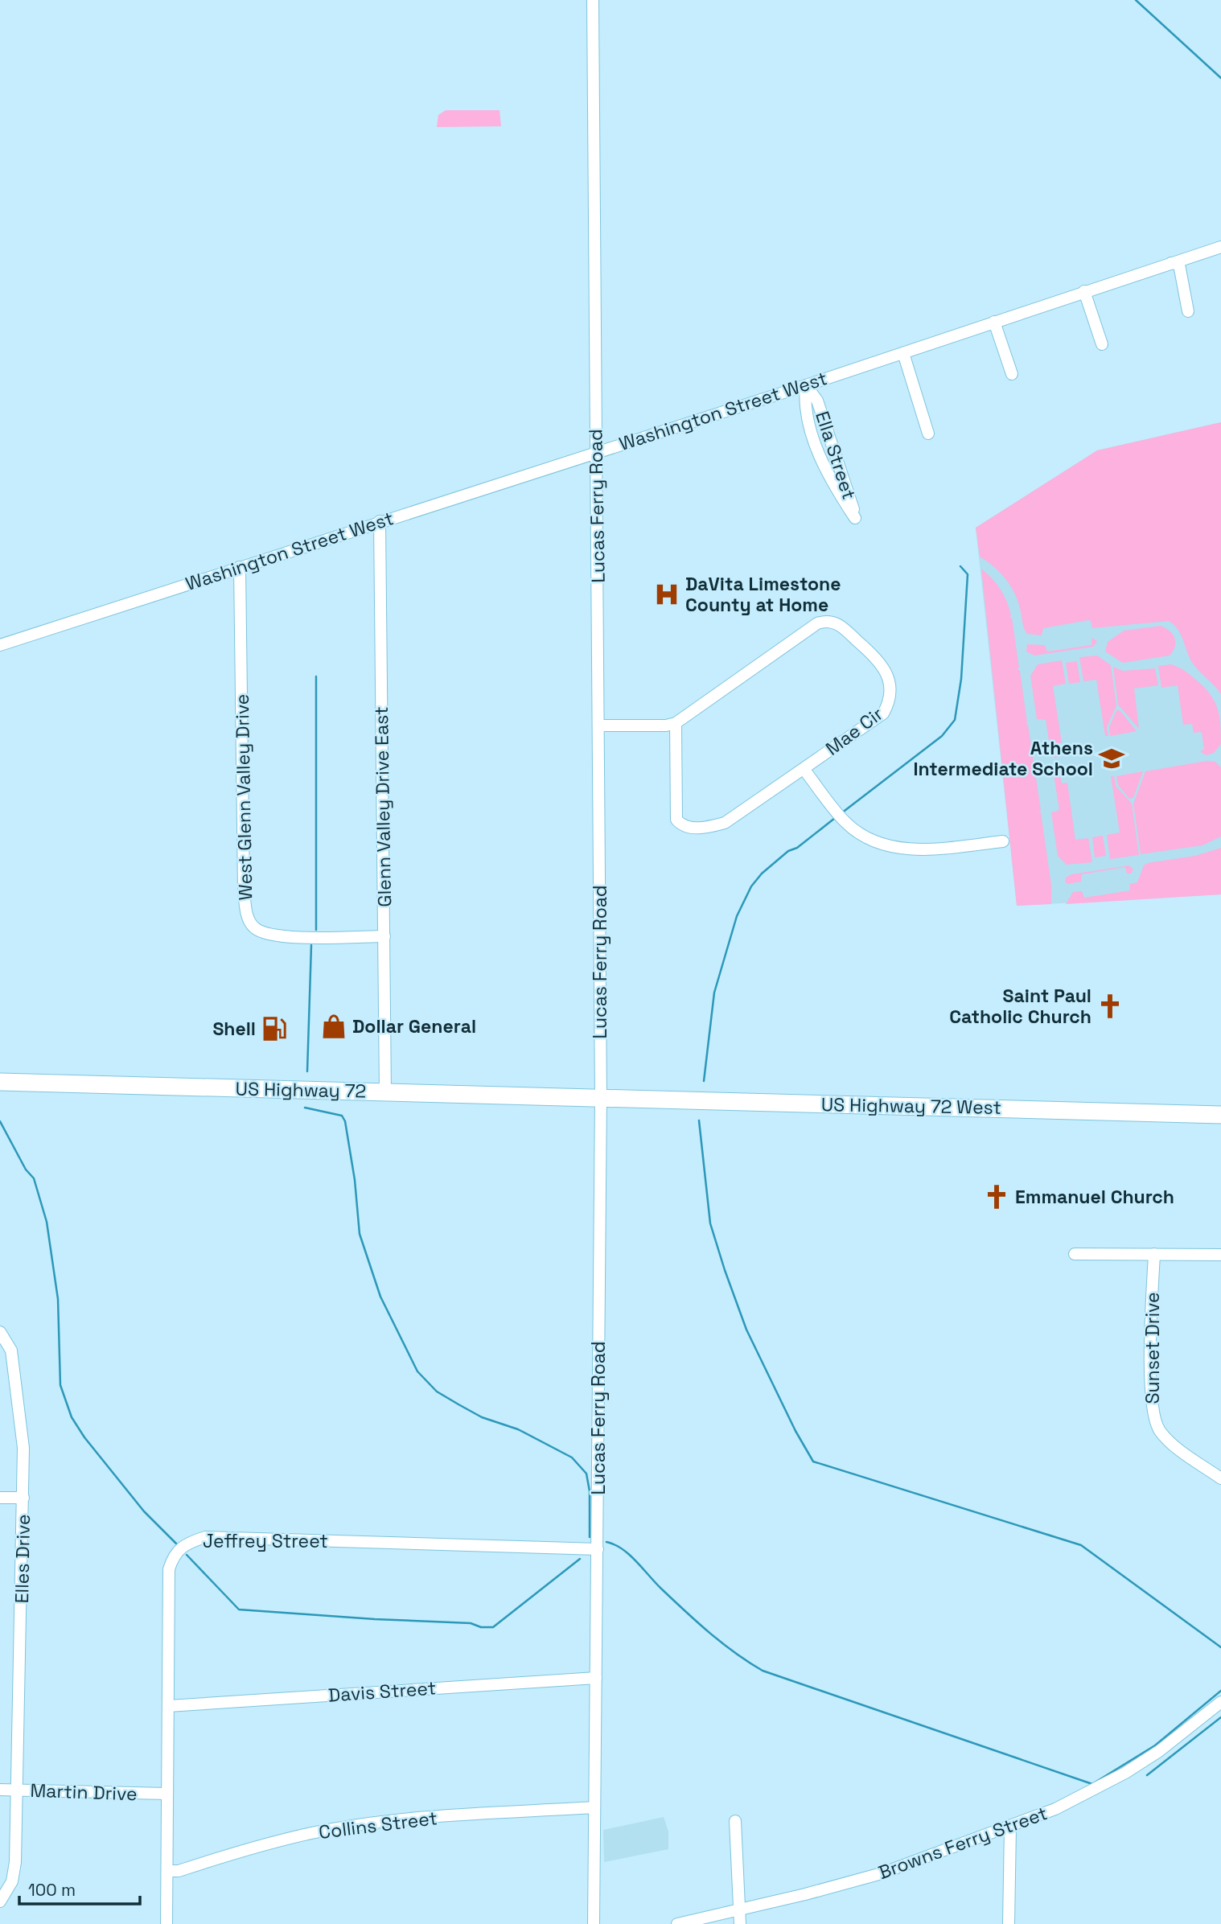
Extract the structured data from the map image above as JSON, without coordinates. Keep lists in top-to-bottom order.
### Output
{
  "streets": {
    "highway": ["US Highway 72", "US Highway 72 West"],
    "street": [
      "Washington Street West",
      "Ella Street",
      "Lucas Ferry Road",
      "Mae Cir",
      "West Glenn Valley Drive",
      "Glenn Valley Drive East",
      "Sunset Drive",
      "Jeffrey Street",
      "Elles Drive",
      "Davis Street",
      "Martin Drive",
      "Collins Street",
      "Browns Ferry Street"
    ]
  },
  "crossings": [
    ["Washington Street West", "Ella Street"],
    ["Washington Street West", "Lucas Ferry Road"],
    ["Washington Street West", "West Glenn Valley Drive"],
    ["Washington Street West", "Glenn Valley Drive East"],
    ["Lucas Ferry Road", "US Highway 72"],
    ["Lucas Ferry Road", "US Highway 72 West"],
    ["Lucas Ferry Road", "Jeffrey Street"],
    ["Lucas Ferry Road", "Davis Street"],
    ["Lucas Ferry Road", "Collins Street"],
    ["West Glenn Valley Drive", "Glenn Valley Drive East"],
    ["Glenn Valley Drive East", "US Highway 72"],
    ["US Highway 72", "US Highway 72 West"],
    ["Jeffrey Street", "Davis Street"],
    ["Jeffrey Street", "Martin Drive"],
    ["Jeffrey Street", "Collins Street"],
    ["Elles Drive", "Martin Drive"]
  ],
  "places": {
    "hospital": ["DaVita Limestone County at Home"],
    "school or university": ["Athens Intermediate School"],
    "church": ["Saint Paul Catholic Church", "Emmanuel Church"],
    "shop": ["Dollar General"],
    "fuel station": ["Shell"]
  },
  "scale_bar": "100 m"
}
